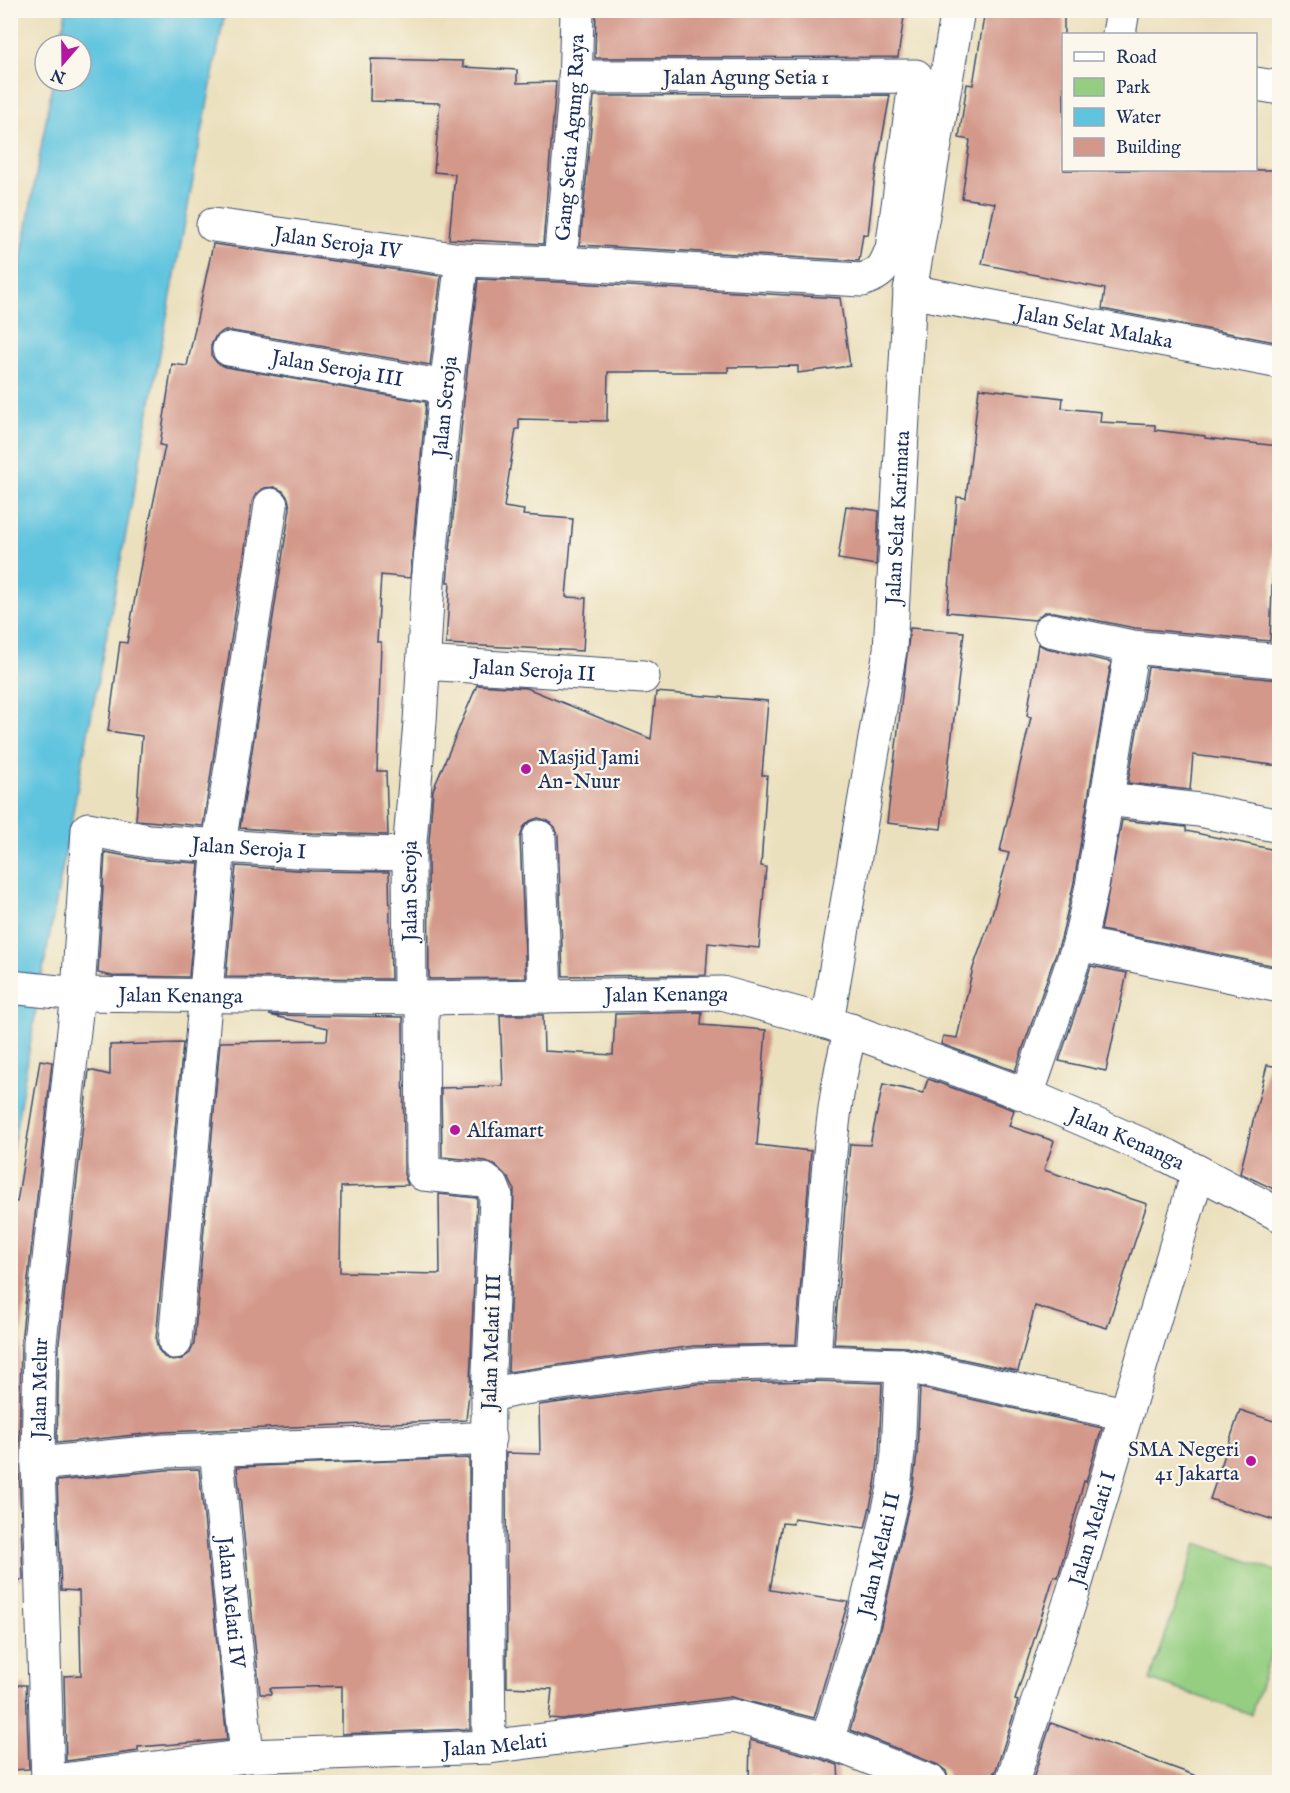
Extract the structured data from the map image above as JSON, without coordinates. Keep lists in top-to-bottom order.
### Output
{
  "streets": {
    "street": [
      "Jalan Agung Setia 1",
      "Gang Setia Agung Raya",
      "Jalan Seroja IV",
      "Jalan Selat Malaka",
      "Jalan Seroja III",
      "Jalan Seroja",
      "Jalan Selat Karimata",
      "Jalan Seroja II",
      "Jalan Seroja I",
      "Jalan Kenanga",
      "Jalan Melati III",
      "Jalan Melur",
      "Jalan Melati I",
      "Jalan Melati II",
      "Jalan Melati IV",
      "Jalan Melati"
    ]
  },
  "crossings": [
    ["Jalan Agung Setia 1", "Gang Setia Agung Raya"],
    ["Jalan Seroja IV", "Jalan Seroja"],
    ["Jalan Selat Malaka", "Jalan Selat Karimata"],
    ["Jalan Seroja III", "Jalan Seroja"],
    ["Jalan Seroja", "Jalan Seroja II"],
    ["Jalan Seroja", "Jalan Seroja I"],
    ["Jalan Seroja", "Jalan Kenanga"],
    ["Jalan Seroja", "Jalan Melati III"],
    ["Jalan Selat Karimata", "Jalan Kenanga"],
    ["Jalan Seroja I", "Jalan Melur"],
    ["Jalan Kenanga", "Jalan Melati III"],
    ["Jalan Kenanga", "Jalan Melur"],
    ["Jalan Kenanga", "Jalan Melati I"],
    ["Jalan Melati III", "Jalan Melati"],
    ["Jalan Melur", "Jalan Melati"],
    ["Jalan Melati II", "Jalan Melati"],
    ["Jalan Melati IV", "Jalan Melati"]
  ],
  "places": ["Masjid Jami An-Nuur", "Alfamart", "SMA Negeri 41 Jakarta"],
  "legend": [
    "Road",
    "Park",
    "Water",
    "Building"
  ],
  "north": "bottom"
}
